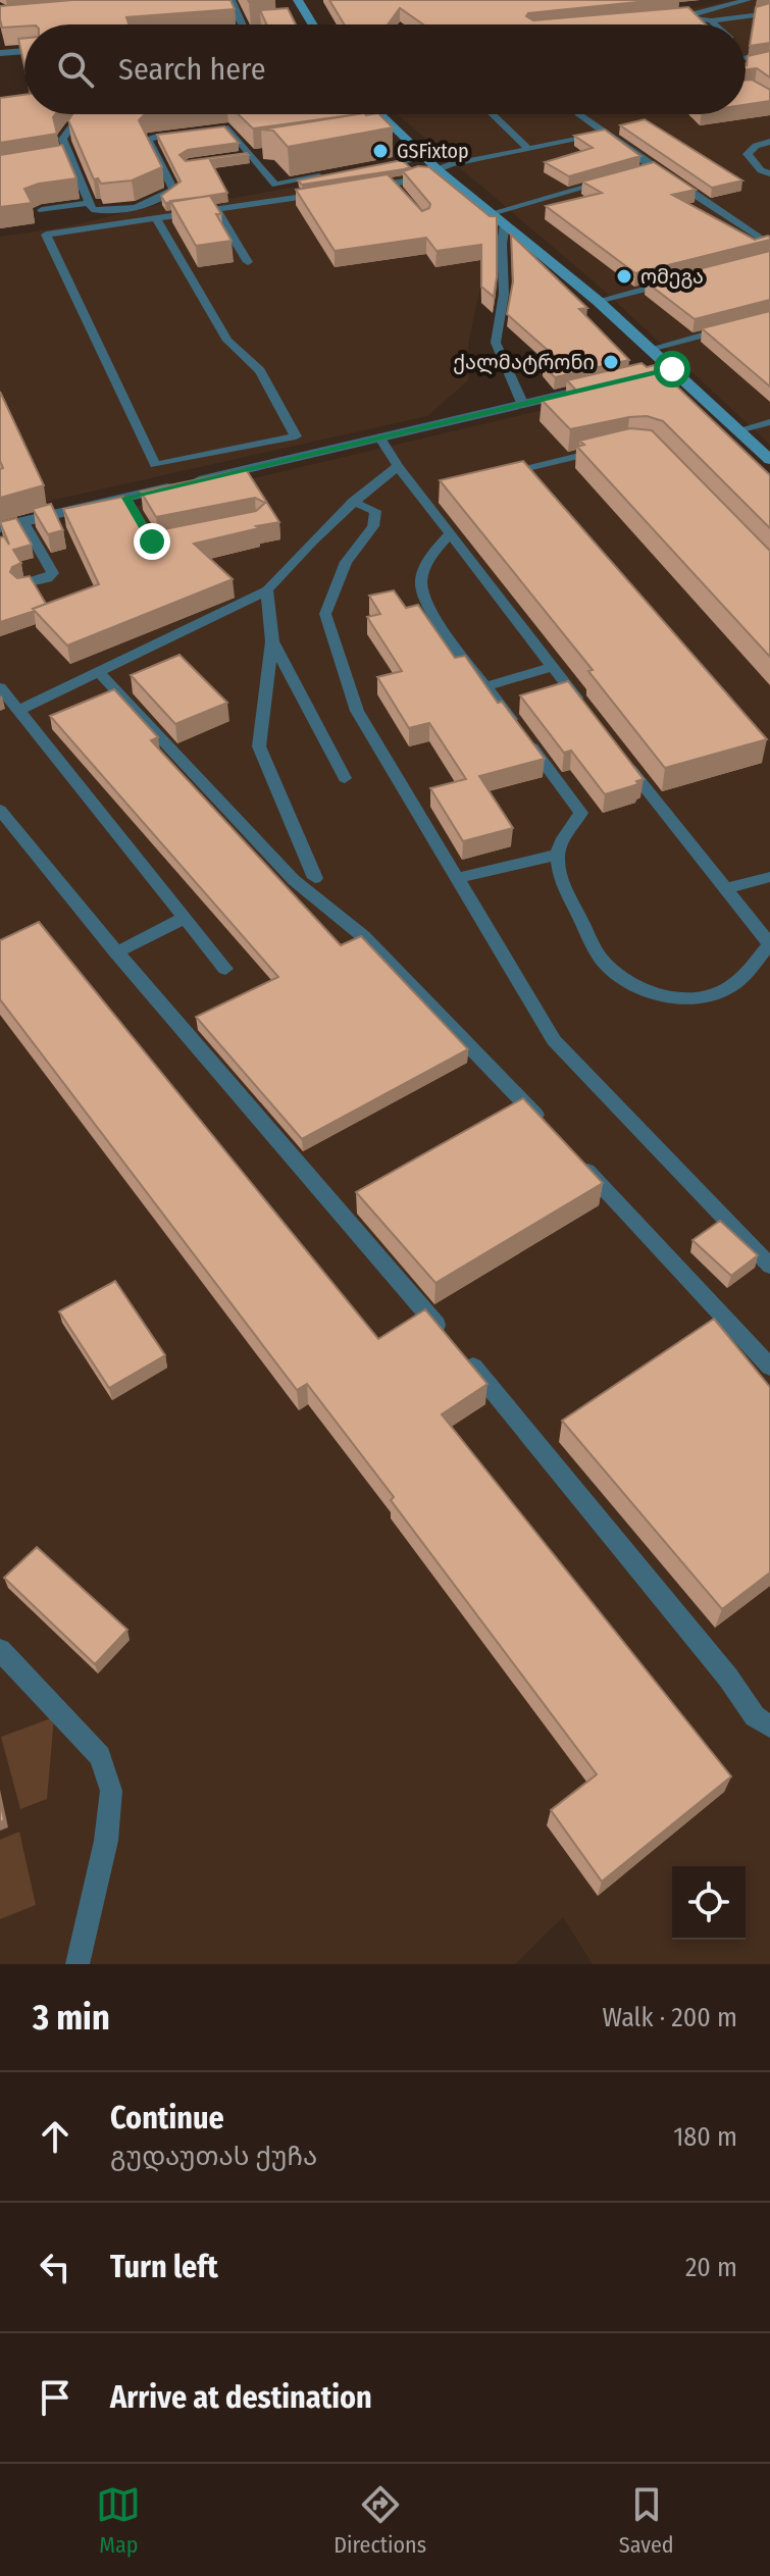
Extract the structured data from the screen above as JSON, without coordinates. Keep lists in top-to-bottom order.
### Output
{
  "places": ["GSFixtop", "ომეგა", "ქალმატრონი"],
  "page": {
    "search": "Search here",
    "heading": ["3 min", "Walk · 200 m"],
    "list": [
      ["Continue", "გუდაუთას ქუჩა", "180 m"],
      ["Turn left", "20 m"],
      "Arrive at destination"
    ],
    "nav": ["Map", "Directions", "Saved"]
  }
}
